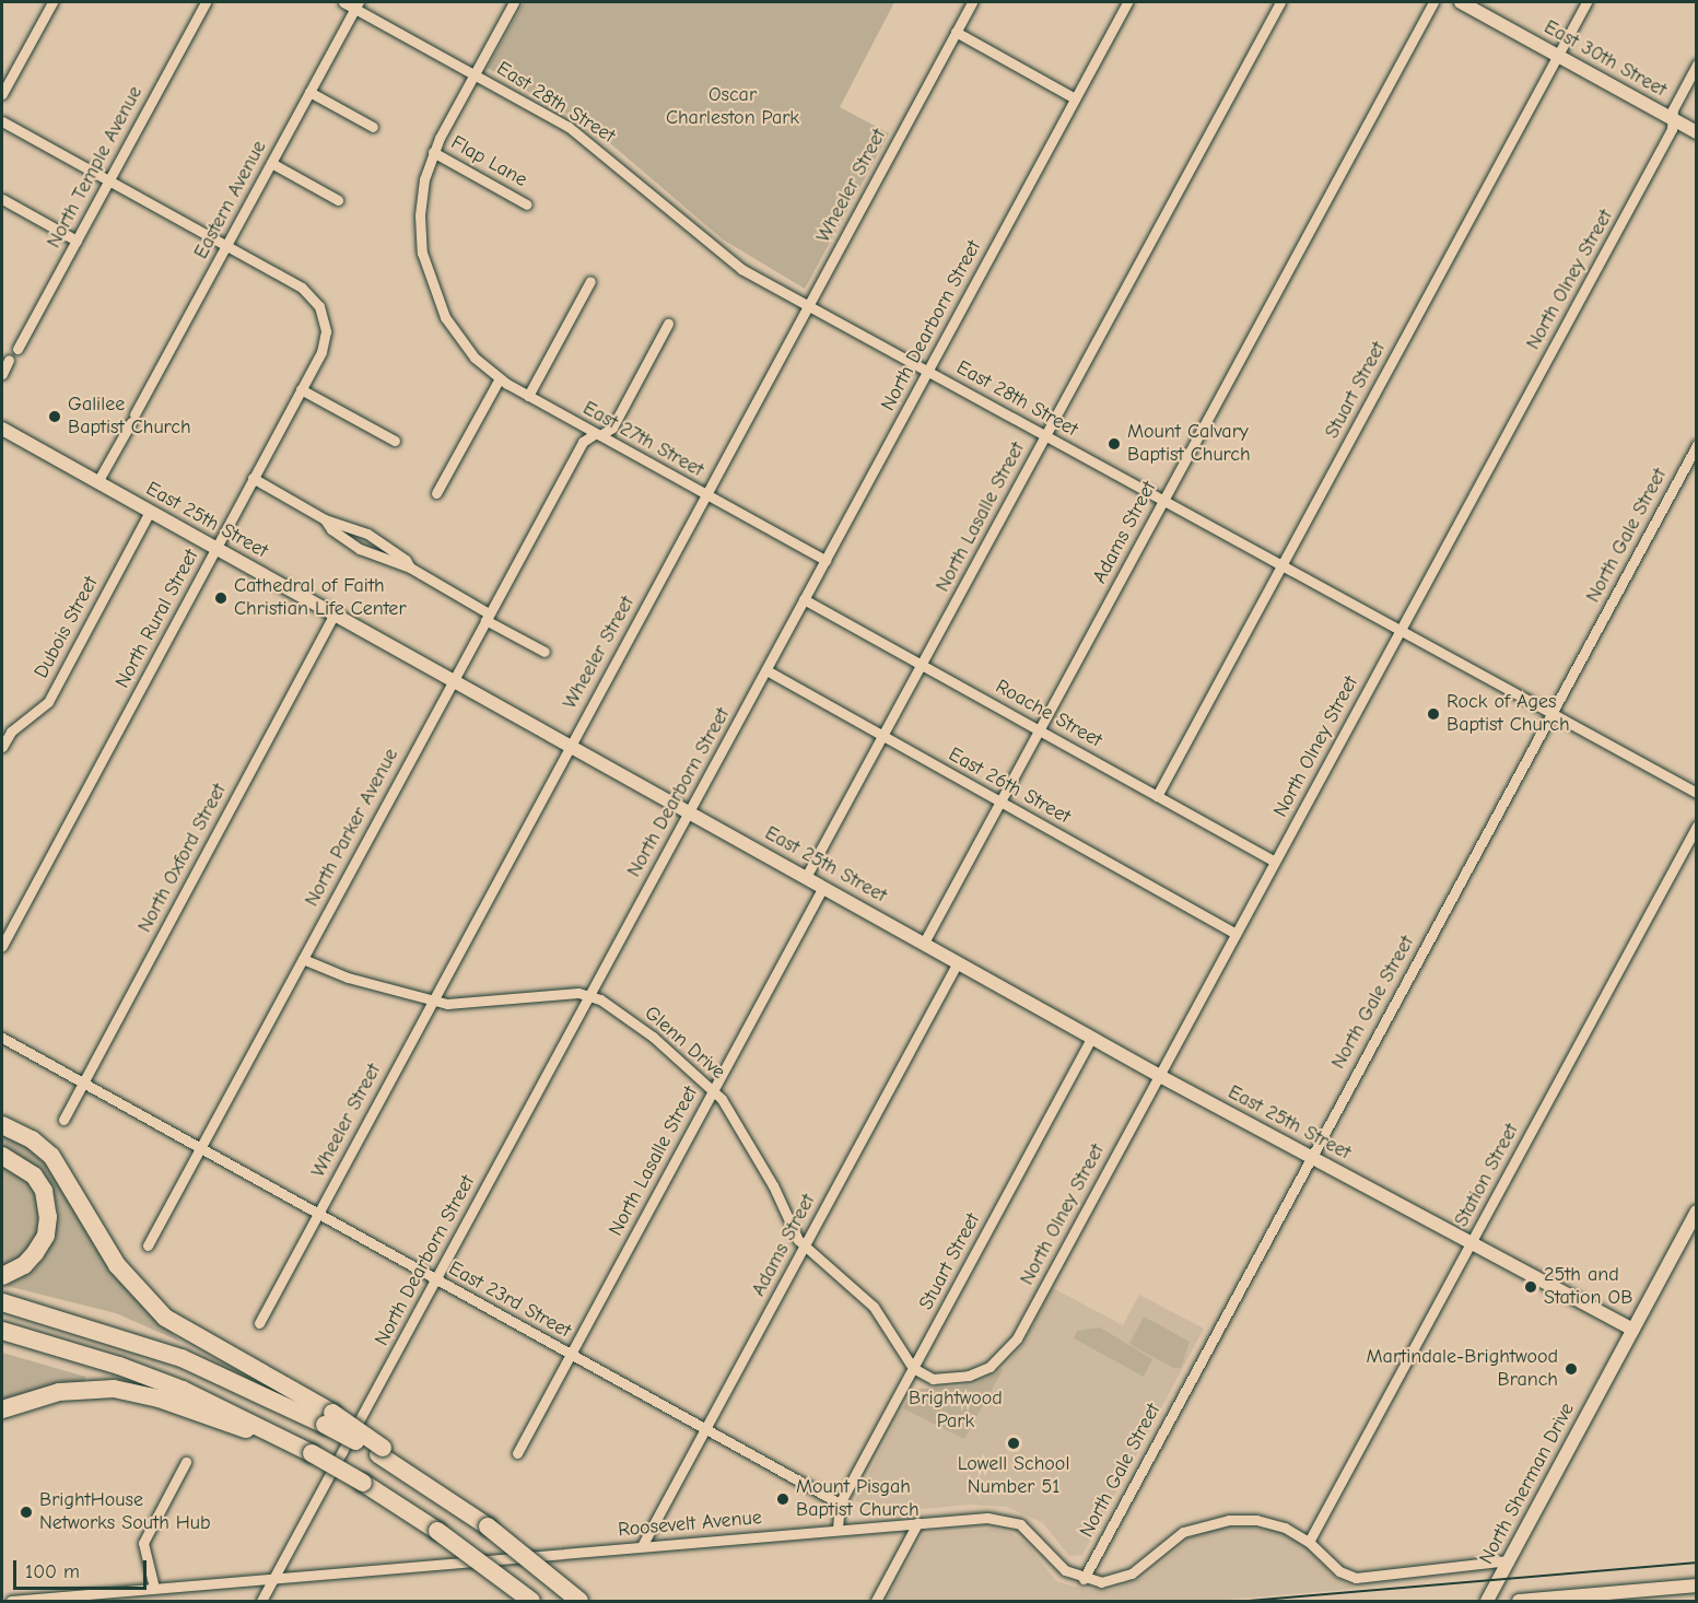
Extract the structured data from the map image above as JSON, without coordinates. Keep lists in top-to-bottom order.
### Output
{
  "streets": {
    "street": [
      "East 30th Street",
      "East 28th Street",
      "Flap Lane",
      "North Temple Avenue",
      "Wheeler Street",
      "Eastern Avenue",
      "North Olney Street",
      "North Dearborn Street",
      "Stuart Street",
      "East 27th Street",
      "North Lasalle Street",
      "East 25th Street",
      "Adams Street",
      "North Gale Street",
      "North Rural Street",
      "Dubois Street",
      "Roache Street",
      "East 26th Street",
      "North Parker Avenue",
      "North Oxford Street",
      "Glenn Drive",
      "Station Street",
      "East 23rd Street",
      "North Sherman Drive",
      "Roosevelt Avenue"
    ]
  },
  "crossings": [
    ["East 30th Street", "North Olney Street"],
    ["East 30th Street", "Stuart Street"],
    ["East 28th Street", "Wheeler Street"],
    ["East 28th Street", "Eastern Avenue"],
    ["East 28th Street", "North Olney Street"],
    ["East 28th Street", "North Dearborn Street"],
    ["East 28th Street", "Stuart Street"],
    ["East 28th Street", "North Lasalle Street"],
    ["East 28th Street", "Adams Street"],
    ["East 28th Street", "North Gale Street"],
    ["Flap Lane", "East 27th Street"],
    ["Wheeler Street", "East 27th Street"],
    ["Wheeler Street", "East 25th Street"],
    ["Wheeler Street", "East 23rd Street"],
    ["Eastern Avenue", "East 25th Street"],
    ["Eastern Avenue", "North Rural Street"],
    ["North Olney Street", "Stuart Street"],
    ["North Olney Street", "East 25th Street"],
    ["North Olney Street", "Roache Street"],
    ["North Olney Street", "East 26th Street"],
    ["North Olney Street", "Glenn Drive"],
    ["North Dearborn Street", "East 27th Street"],
    ["North Dearborn Street", "East 25th Street"],
    ["North Dearborn Street", "Roache Street"],
    ["North Dearborn Street", "East 26th Street"],
    ["North Dearborn Street", "Glenn Drive"],
    ["North Dearborn Street", "East 23rd Street"],
    ["North Dearborn Street", "Roosevelt Avenue"],
    ["Stuart Street", "East 25th Street"],
    ["Stuart Street", "Roache Street"],
    ["Stuart Street", "Glenn Drive"],
    ["Stuart Street", "East 23rd Street"],
    ["East 27th Street", "North Parker Avenue"],
    ["North Lasalle Street", "East 25th Street"],
    ["North Lasalle Street", "Roache Street"],
    ["North Lasalle Street", "East 26th Street"],
    ["North Lasalle Street", "Glenn Drive"],
    ["North Lasalle Street", "East 23rd Street"],
    ["East 25th Street", "Adams Street"],
    ["East 25th Street", "North Gale Street"],
    ["East 25th Street", "North Rural Street"],
    ["East 25th Street", "Dubois Street"],
    ["East 25th Street", "North Parker Avenue"],
    ["East 25th Street", "North Oxford Street"],
    ["East 25th Street", "Station Street"],
    ["East 25th Street", "North Sherman Drive"],
    ["Adams Street", "Roache Street"],
    ["Adams Street", "East 26th Street"],
    ["Adams Street", "Glenn Drive"],
    ["Adams Street", "East 23rd Street"],
    ["Adams Street", "Roosevelt Avenue"],
    ["North Gale Street", "Roosevelt Avenue"],
    ["North Parker Avenue", "East 23rd Street"],
    ["North Oxford Street", "East 23rd Street"]
  ],
  "parks": ["Oscar Charleston Park", "Brightwood Park"],
  "places": [
    "Galilee Baptist Church",
    "Mount Calvary Baptist Church",
    "Cathedral of Faith Christian Life Center",
    "Rock of Ages Baptist Church",
    "25th and Station OB",
    "Martindale-Brightwood Branch",
    "Lowell School Number 51",
    "Mount Pisgah Baptist Church",
    "BrightHouse Networks South Hub"
  ],
  "scale_bar": "100 m"
}
